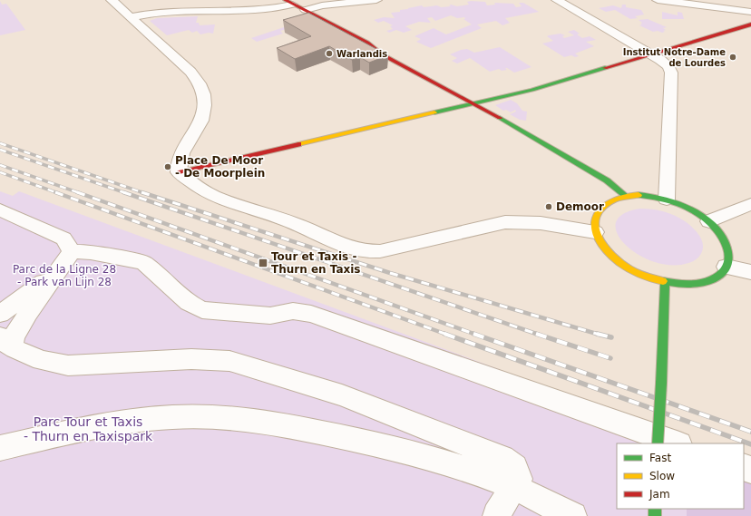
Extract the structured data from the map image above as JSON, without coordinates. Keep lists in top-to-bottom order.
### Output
{
  "parks": ["Parc de la Ligne 28 - Park van Lijn 28", "Parc Tour et Taxis - Thurn en Taxispark"],
  "places": {
    "other": [
      "Warlandis",
      "Institut Notre-Dame de Lourdes",
      "Place De Moor - De Moorplein",
      "Demoor"
    ],
    "transit": ["Tour et Taxis - Thurn en Taxis"]
  },
  "legend": ["Fast", "Slow", "Jam"]
}
